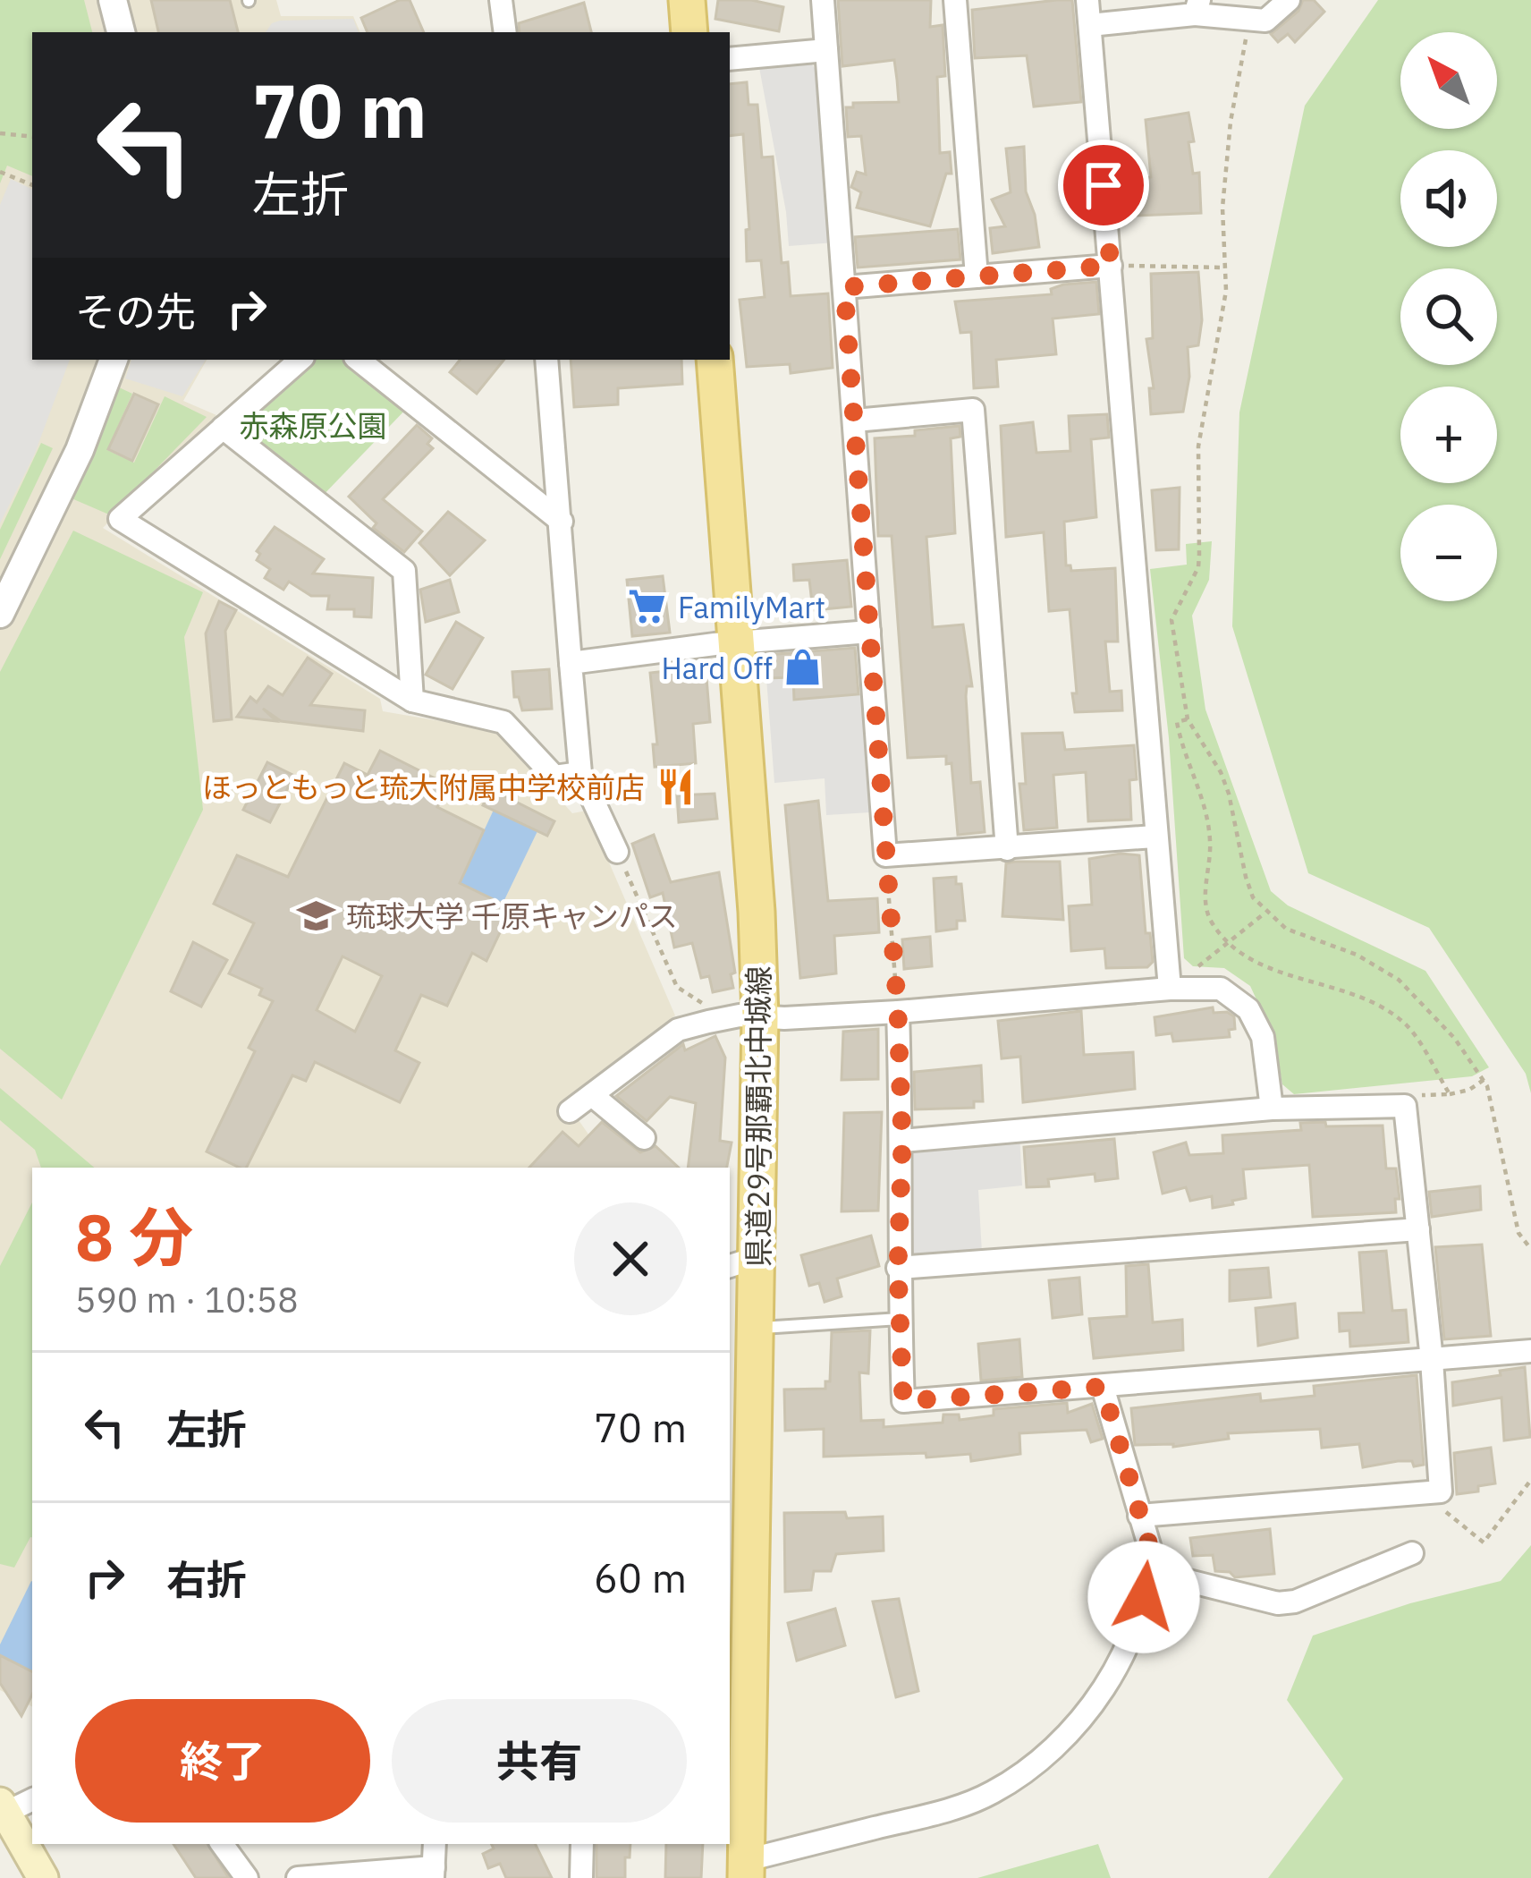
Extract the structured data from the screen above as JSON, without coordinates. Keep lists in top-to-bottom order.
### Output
{
  "streets": {
    "main road": ["県道29号那覇北中城線"]
  },
  "parks": ["赤森原公園"],
  "places": {
    "supermarket": ["FamilyMart"],
    "shop": ["Hard Off"],
    "restaurant": ["ほっともっと琉大附属中学校前店"],
    "school or university": ["琉球大学 千原キャンパス"]
  },
  "north": "top left",
  "page": {
    "map_buttons": ["+", "−"],
    "turn": ["70 m", "左折"],
    "then": "その先",
    "heading": ["8 分", "590 m · 10:58"],
    "list": [
      {
        "name": "左折",
        "value": "70 m"
      },
      {
        "name": "右折",
        "value": "60 m"
      }
    ],
    "buttons": ["終了", "共有"]
  }
}
